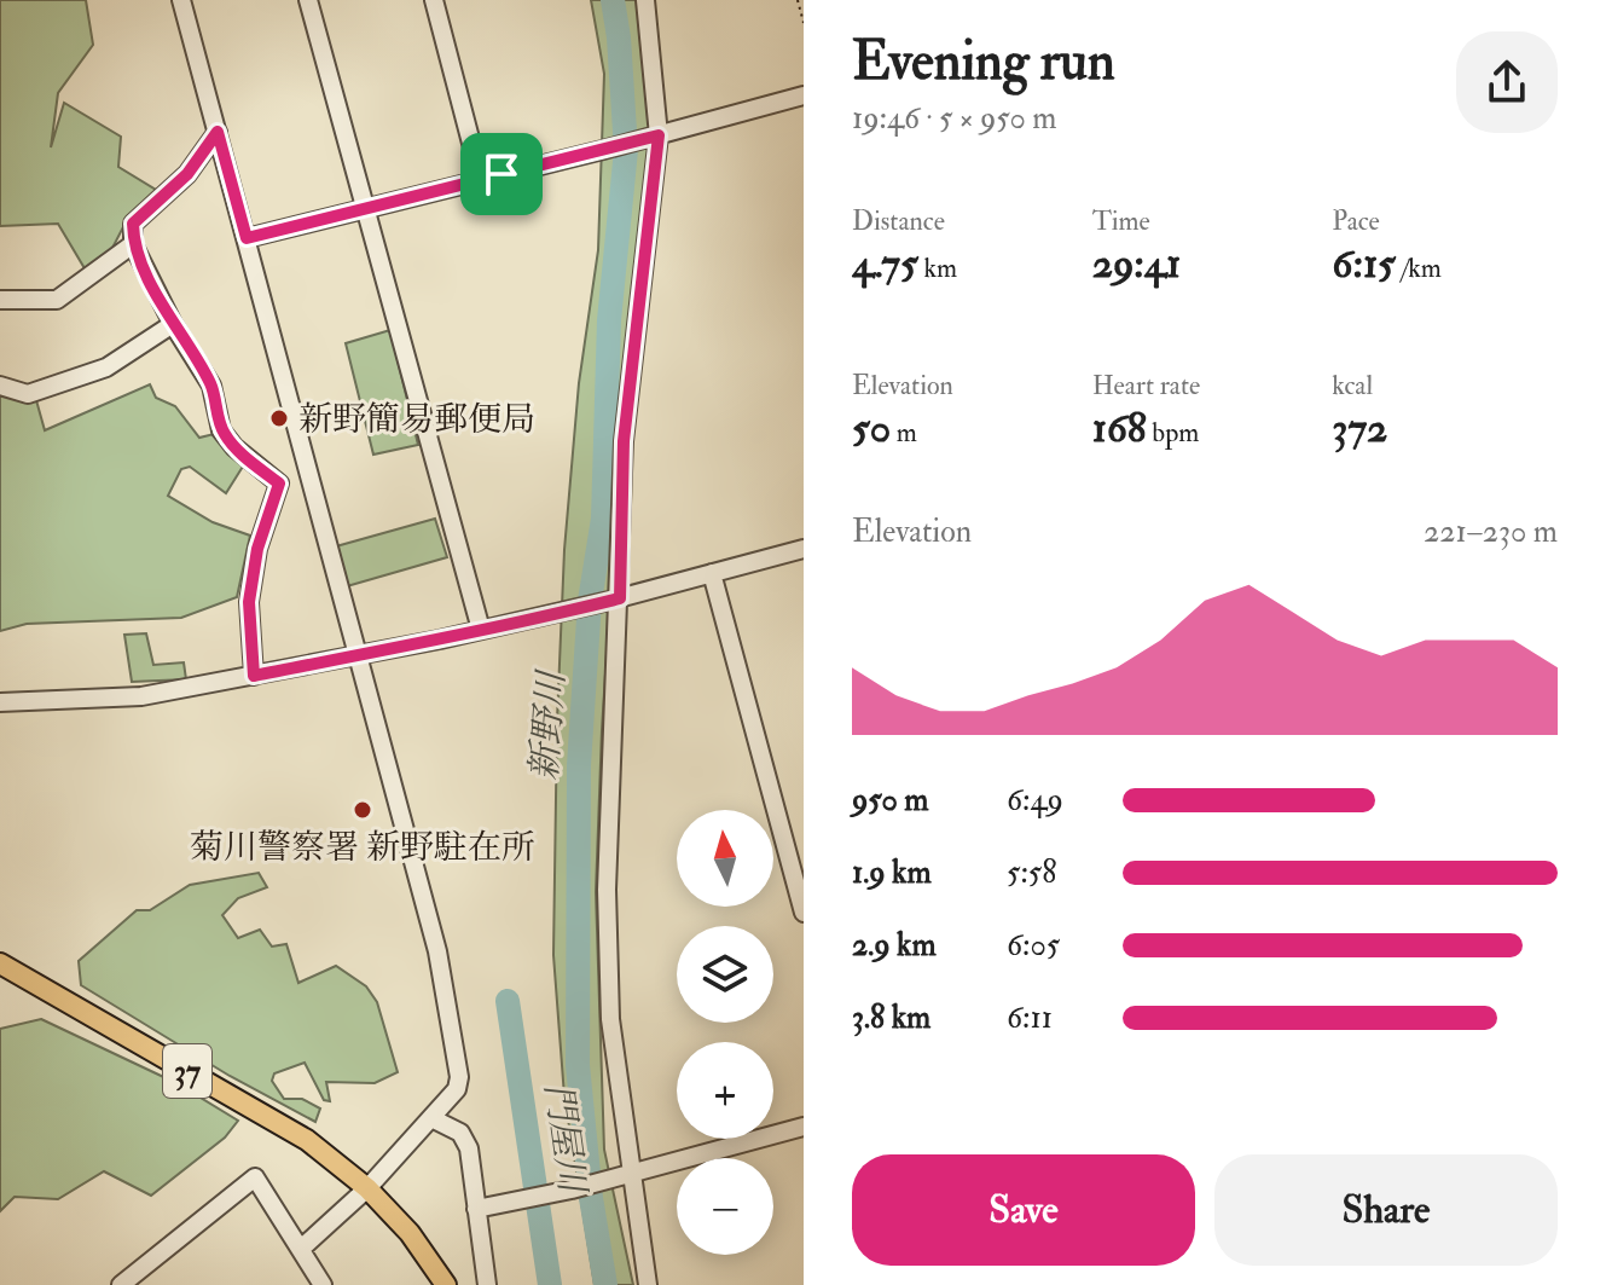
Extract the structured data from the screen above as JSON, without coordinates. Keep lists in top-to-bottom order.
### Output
{
  "streets": {
    "main road": ["37"]
  },
  "water": ["新野川", "門屋川"],
  "places": ["新野簡易郵便局", "菊川警察署 新野駐在所"],
  "north": "top",
  "page": {
    "heading": ["Evening run", "19:46 · 5 × 950 m"],
    "stats": [
      ["Distance", "4.75 km"],
      ["Time", "29:41"],
      ["Pace", "6:15 /km"],
      ["Elevation", "50 m"],
      ["Heart rate", "168 bpm"],
      ["kcal", "372"]
    ],
    "chart": ["Elevation", "221–230 m"],
    "list": [
      {
        "name": "950 m",
        "note": "6:49"
      },
      {
        "name": "1.9 km",
        "note": "5:58"
      },
      {
        "name": "2.9 km",
        "note": "6:05"
      },
      {
        "name": "3.8 km",
        "note": "6:11"
      }
    ],
    "map_buttons": ["+", "−"],
    "buttons": ["Save", "Share"]
  }
}
